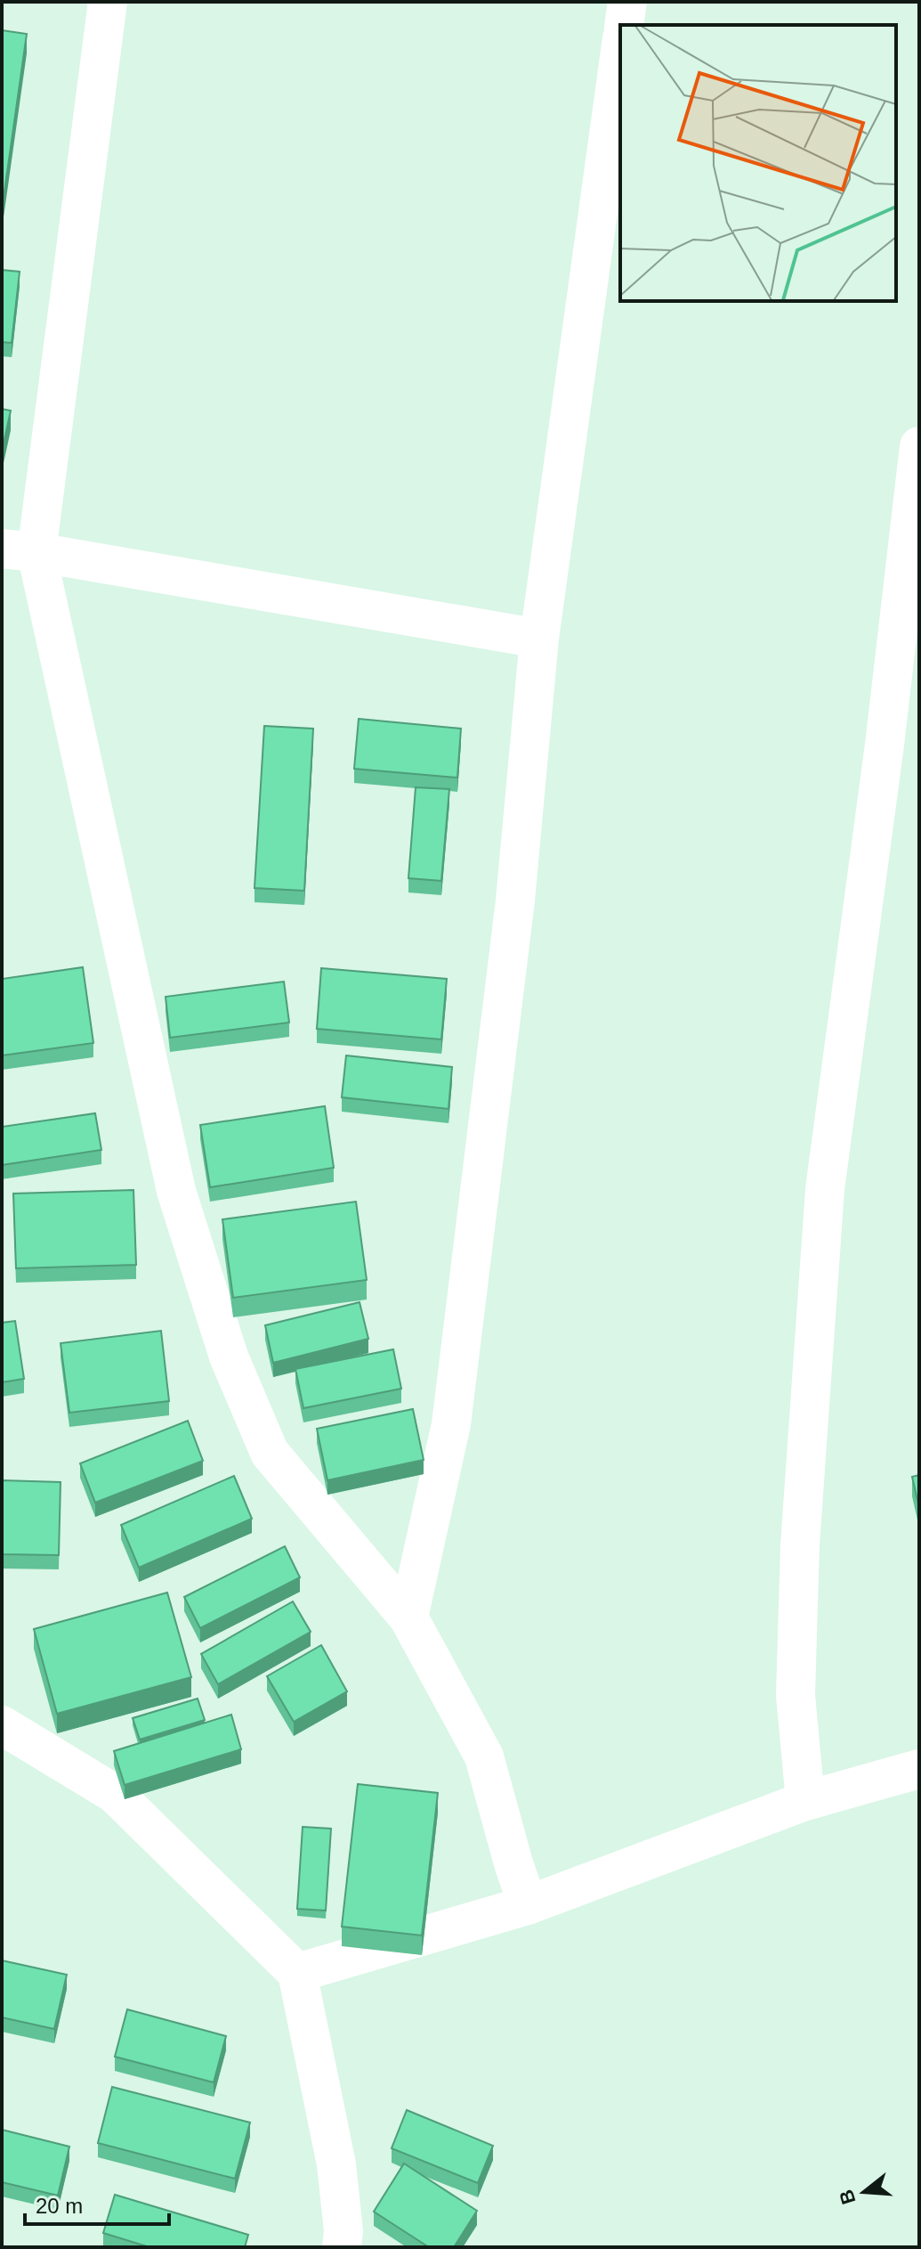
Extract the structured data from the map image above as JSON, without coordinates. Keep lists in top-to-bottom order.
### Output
{
  "scale_bar": "20 m",
  "north": "left"
}
